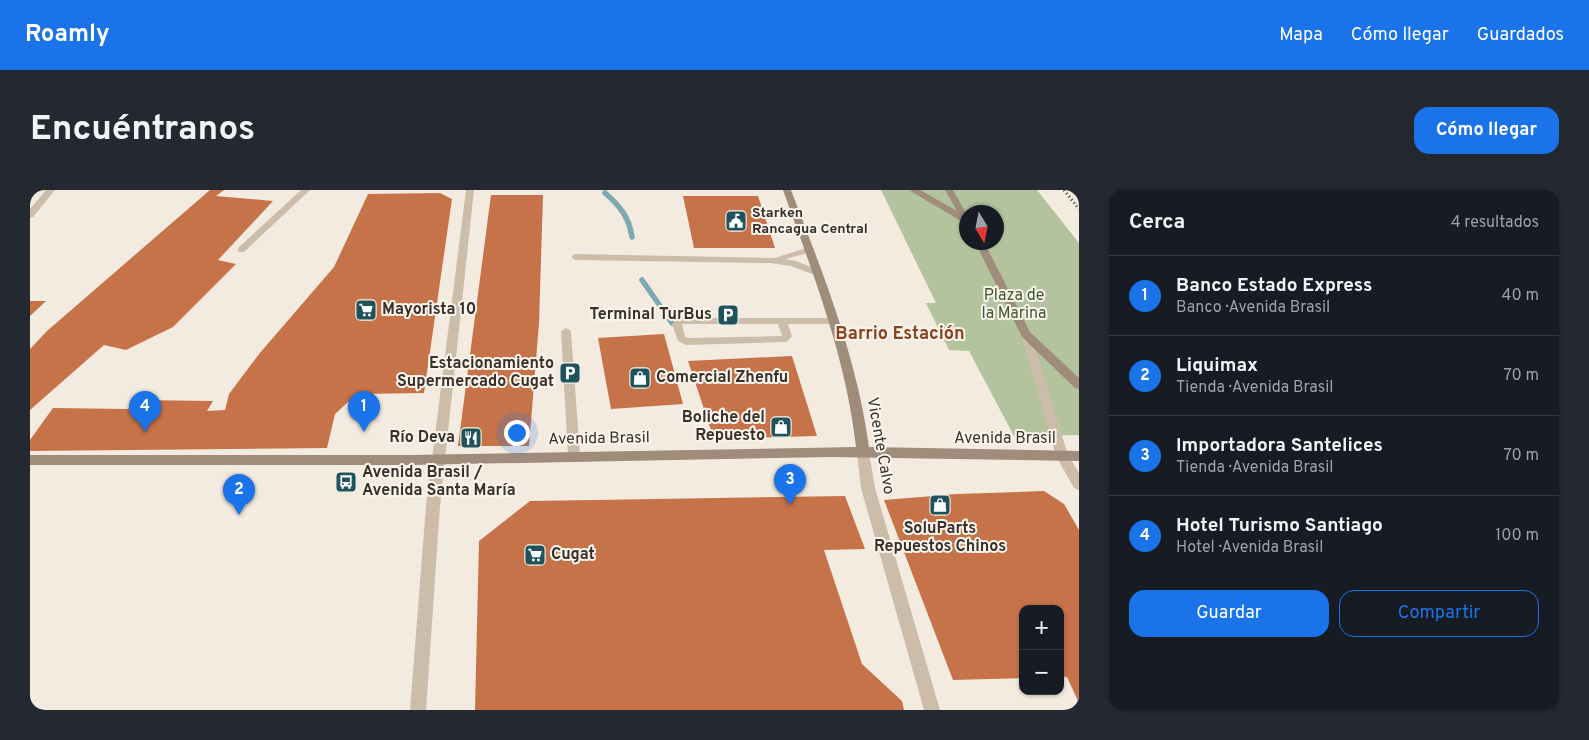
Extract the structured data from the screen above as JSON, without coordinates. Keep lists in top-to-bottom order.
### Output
{
  "streets": {
    "main road": ["Avenida Brasil", "Vicente Calvo"]
  },
  "crossings": [
    ["Avenida Brasil", "Vicente Calvo"]
  ],
  "districts": ["Barrio Estación"],
  "parks": ["Plaza de la Marina"],
  "places": {
    "public building": ["Starken Rancagua Central"],
    "supermarket": ["Mayorista 10", "Cugat"],
    "parking": ["Terminal TurBus", "Estacionamiento Supermercado Cugat"],
    "shop": ["Comercial Zhenfu", "Boliche del Repuesto", "SoluParts Repuestos Chinos"],
    "restaurant": ["Río Deva"],
    "bus stop": ["Avenida Brasil / Avenida Santa María"]
  },
  "north": "bottom",
  "page": {
    "header": "Roamly",
    "nav": ["Mapa", "Cómo llegar", "Guardados"],
    "buttons": [
      "Cómo llegar",
      ["Guardar", "Compartir"]
    ],
    "title": "Encuéntranos",
    "heading": ["Cerca", "4 resultados"],
    "list": [
      {
        "mark": "1",
        "name": "Banco Estado Express",
        "note": "Banco · Avenida Brasil",
        "value": "40 m"
      },
      {
        "mark": "2",
        "name": "Liquimax",
        "note": "Tienda · Avenida Brasil",
        "value": "70 m"
      },
      {
        "mark": "3",
        "name": "Importadora Santelices",
        "note": "Tienda · Avenida Brasil",
        "value": "70 m"
      },
      {
        "mark": "4",
        "name": "Hotel Turismo Santiago",
        "note": "Hotel · Avenida Brasil",
        "value": "100 m"
      }
    ],
    "pins": [
      "1",
      "4",
      "3",
      "2"
    ],
    "map_buttons": ["+", "−"]
  }
}
